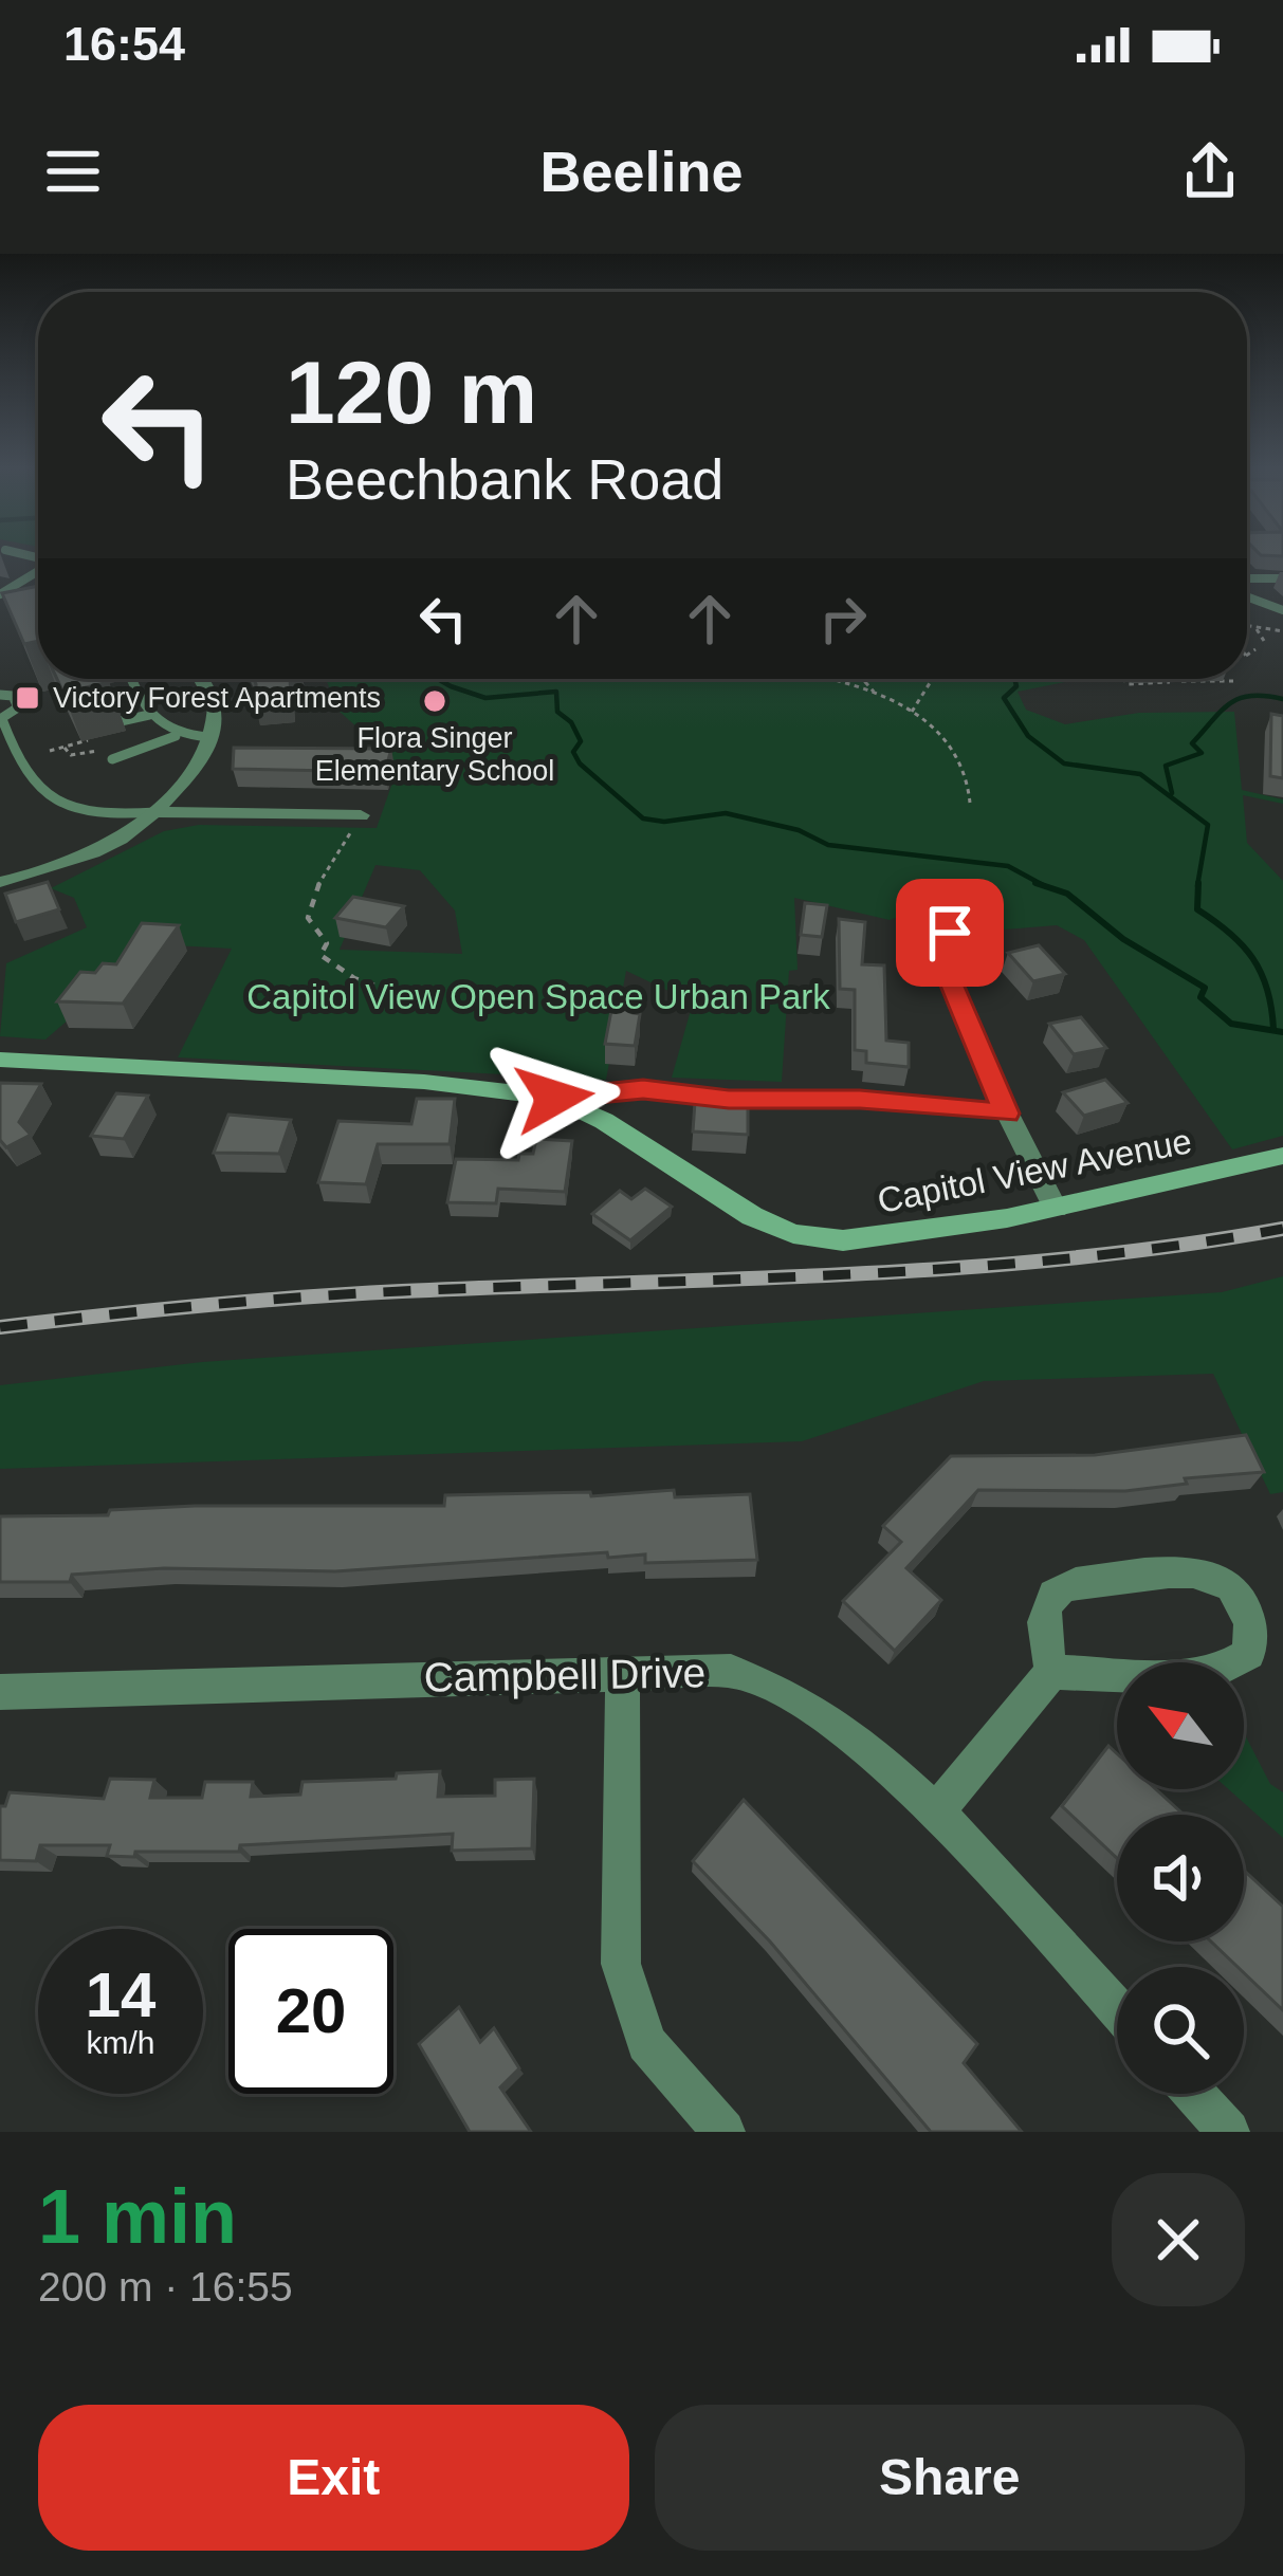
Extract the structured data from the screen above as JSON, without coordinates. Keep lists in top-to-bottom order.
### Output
{
  "streets": {
    "main road": ["Capitol View Avenue"],
    "street": ["Campbell Drive"]
  },
  "parks": ["Capitol View Open Space Urban Park"],
  "places": {
    "transit": ["Victory Forest Apartments"],
    "other": ["Flora Singer Elementary School"]
  },
  "north": "top left",
  "page": {
    "status": "16:54",
    "header": "Beeline",
    "turn": ["120 m", "Beechbank Road"],
    "speed": "14 km/h",
    "limit": "20",
    "heading": ["1 min", "200 m · 16:55"],
    "buttons": ["Exit", "Share"]
  }
}
